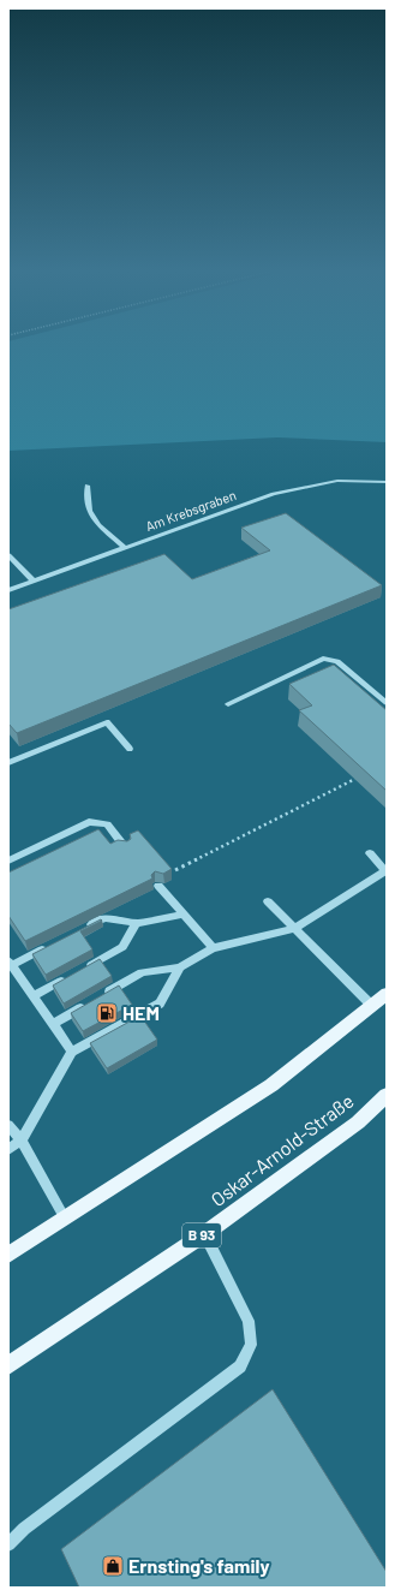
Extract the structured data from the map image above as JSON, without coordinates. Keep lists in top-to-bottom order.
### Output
{
  "streets": {
    "main road": ["Oskar-Arnold-Straße", "B 93"],
    "lane": ["Am Krebsgraben"]
  },
  "places": {
    "fuel station": ["HEM"],
    "shop": ["Ernsting's family"]
  }
}
